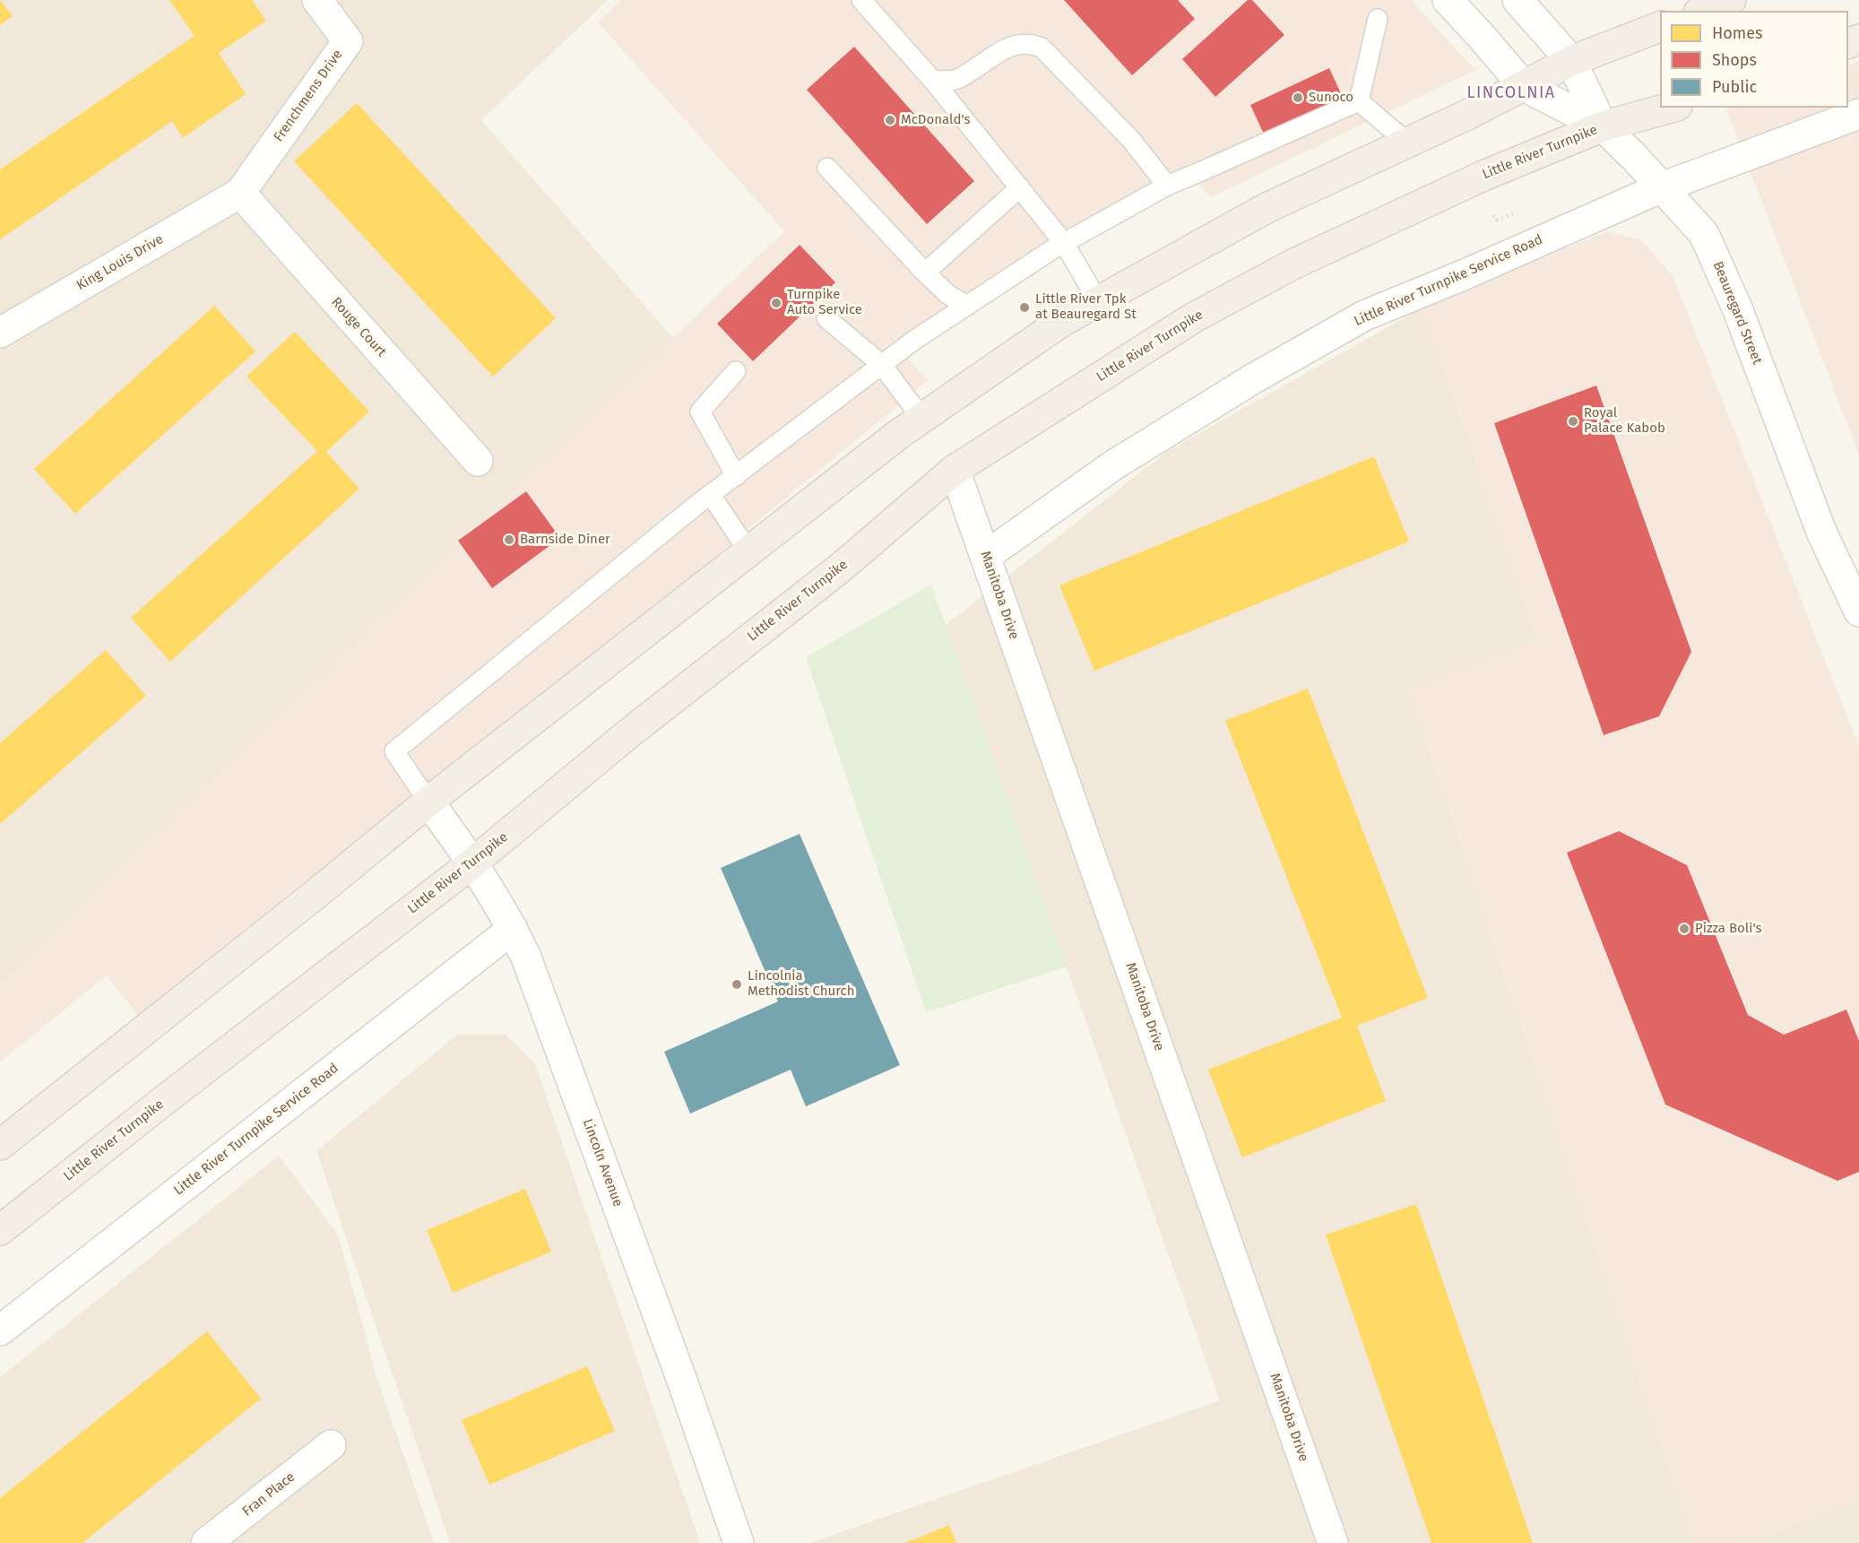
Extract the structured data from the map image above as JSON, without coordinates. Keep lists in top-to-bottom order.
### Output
{
  "streets": {
    "main road": ["Little River Turnpike"],
    "street": [
      "Frenchmens Drive",
      "King Louis Drive",
      "Little River Turnpike Service Road",
      "Beauregard Street",
      "Rouge Court",
      "Manitoba Drive",
      "Lincoln Avenue",
      "Fran Place"
    ]
  },
  "crossings": [
    ["Frenchmens Drive", "King Louis Drive"],
    ["Frenchmens Drive", "Rouge Court"],
    ["Little River Turnpike", "Beauregard Street"],
    ["Little River Turnpike", "Manitoba Drive"],
    ["Little River Turnpike", "Lincoln Avenue"],
    ["King Louis Drive", "Rouge Court"],
    ["Little River Turnpike Service Road", "Beauregard Street"],
    ["Little River Turnpike Service Road", "Manitoba Drive"],
    ["Little River Turnpike Service Road", "Lincoln Avenue"]
  ],
  "districts": ["LINCOLNIA"],
  "places": [
    "Sunoco",
    "McDonald's",
    "Turnpike Auto Service",
    "Little River Tpk at Beauregard St",
    "Royal Palace Kabob",
    "Barnside Diner",
    "Pizza Boli's",
    "Lincolnia Methodist Church"
  ],
  "legend": ["Homes", "Shops", "Public"]
}
